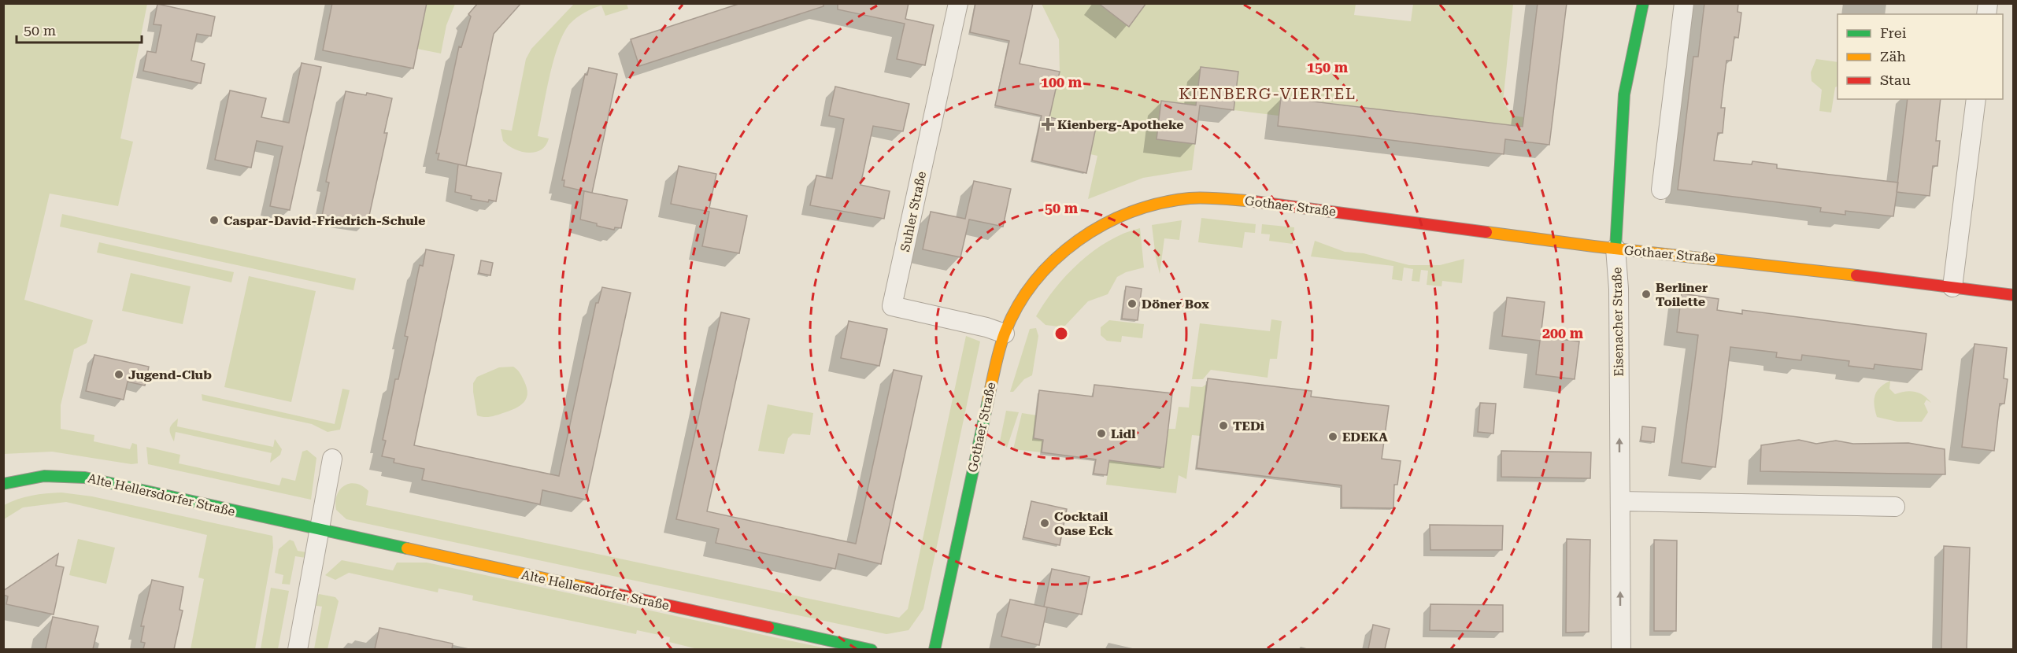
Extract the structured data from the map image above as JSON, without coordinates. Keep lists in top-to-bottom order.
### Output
{
  "streets": {
    "street": [
      "Gothaer Straße",
      "Suhler Straße",
      "Eisenacher Straße",
      "Alte Hellersdorfer Straße"
    ]
  },
  "crossings": [
    ["Gothaer Straße", "Suhler Straße"],
    ["Gothaer Straße", "Eisenacher Straße"]
  ],
  "one_way": ["Eisenacher Straße"],
  "districts": ["KIENBERG-VIERTEL"],
  "places": {
    "health": ["Kienberg-Apotheke"],
    "other": [
      "Caspar-David-Friedrich-Schule",
      "Berliner Toilette",
      "Döner Box",
      "Jugend-Club",
      "TEDi",
      "Lidl",
      "EDEKA",
      "Cocktail Oase Eck"
    ]
  },
  "legend": ["Frei", "Zäh", "Stau"],
  "scale_bar": "50 m",
  "rings": [
    "150 m",
    "100 m",
    "50 m",
    "200 m"
  ]
}
